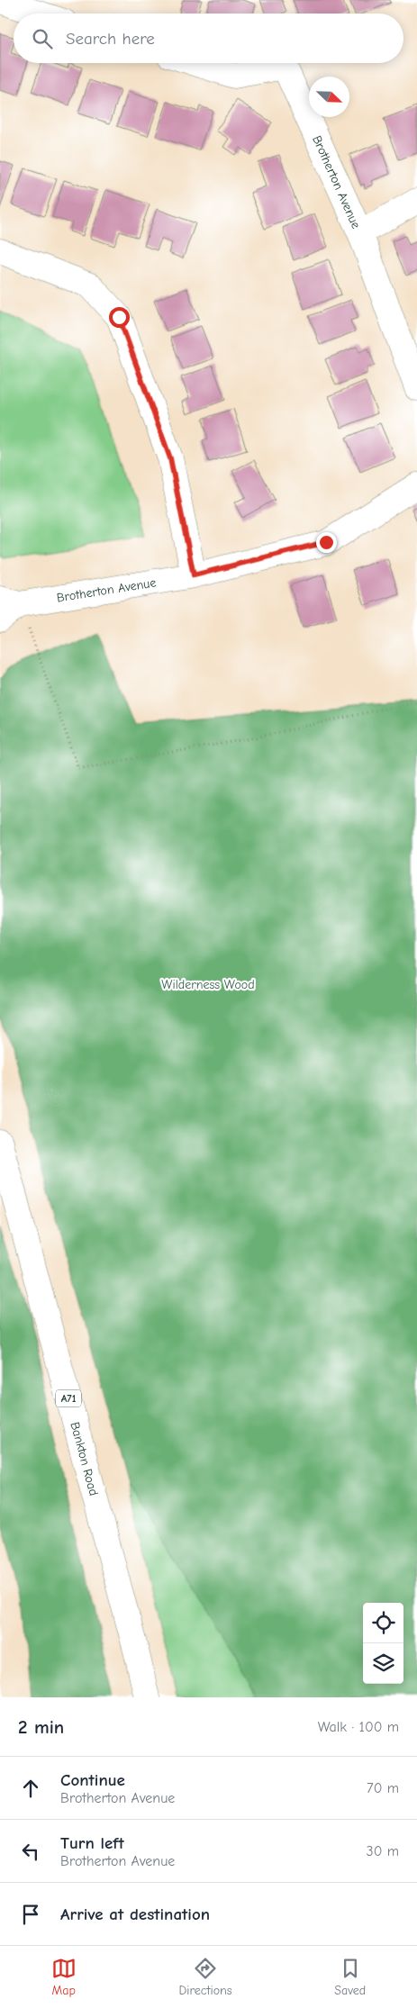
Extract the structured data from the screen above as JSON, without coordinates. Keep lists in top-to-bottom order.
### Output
{
  "streets": {
    "street": ["Brotherton Avenue", "A71", "Bankton Road"]
  },
  "parks": ["Wilderness Wood"],
  "north": "bottom right",
  "page": {
    "search": "Search here",
    "heading": ["2 min", "Walk · 100 m"],
    "list": [
      ["Continue", "Brotherton Avenue", "70 m"],
      ["Turn left", "Brotherton Avenue", "30 m"],
      "Arrive at destination"
    ],
    "nav": ["Map", "Directions", "Saved"]
  }
}
